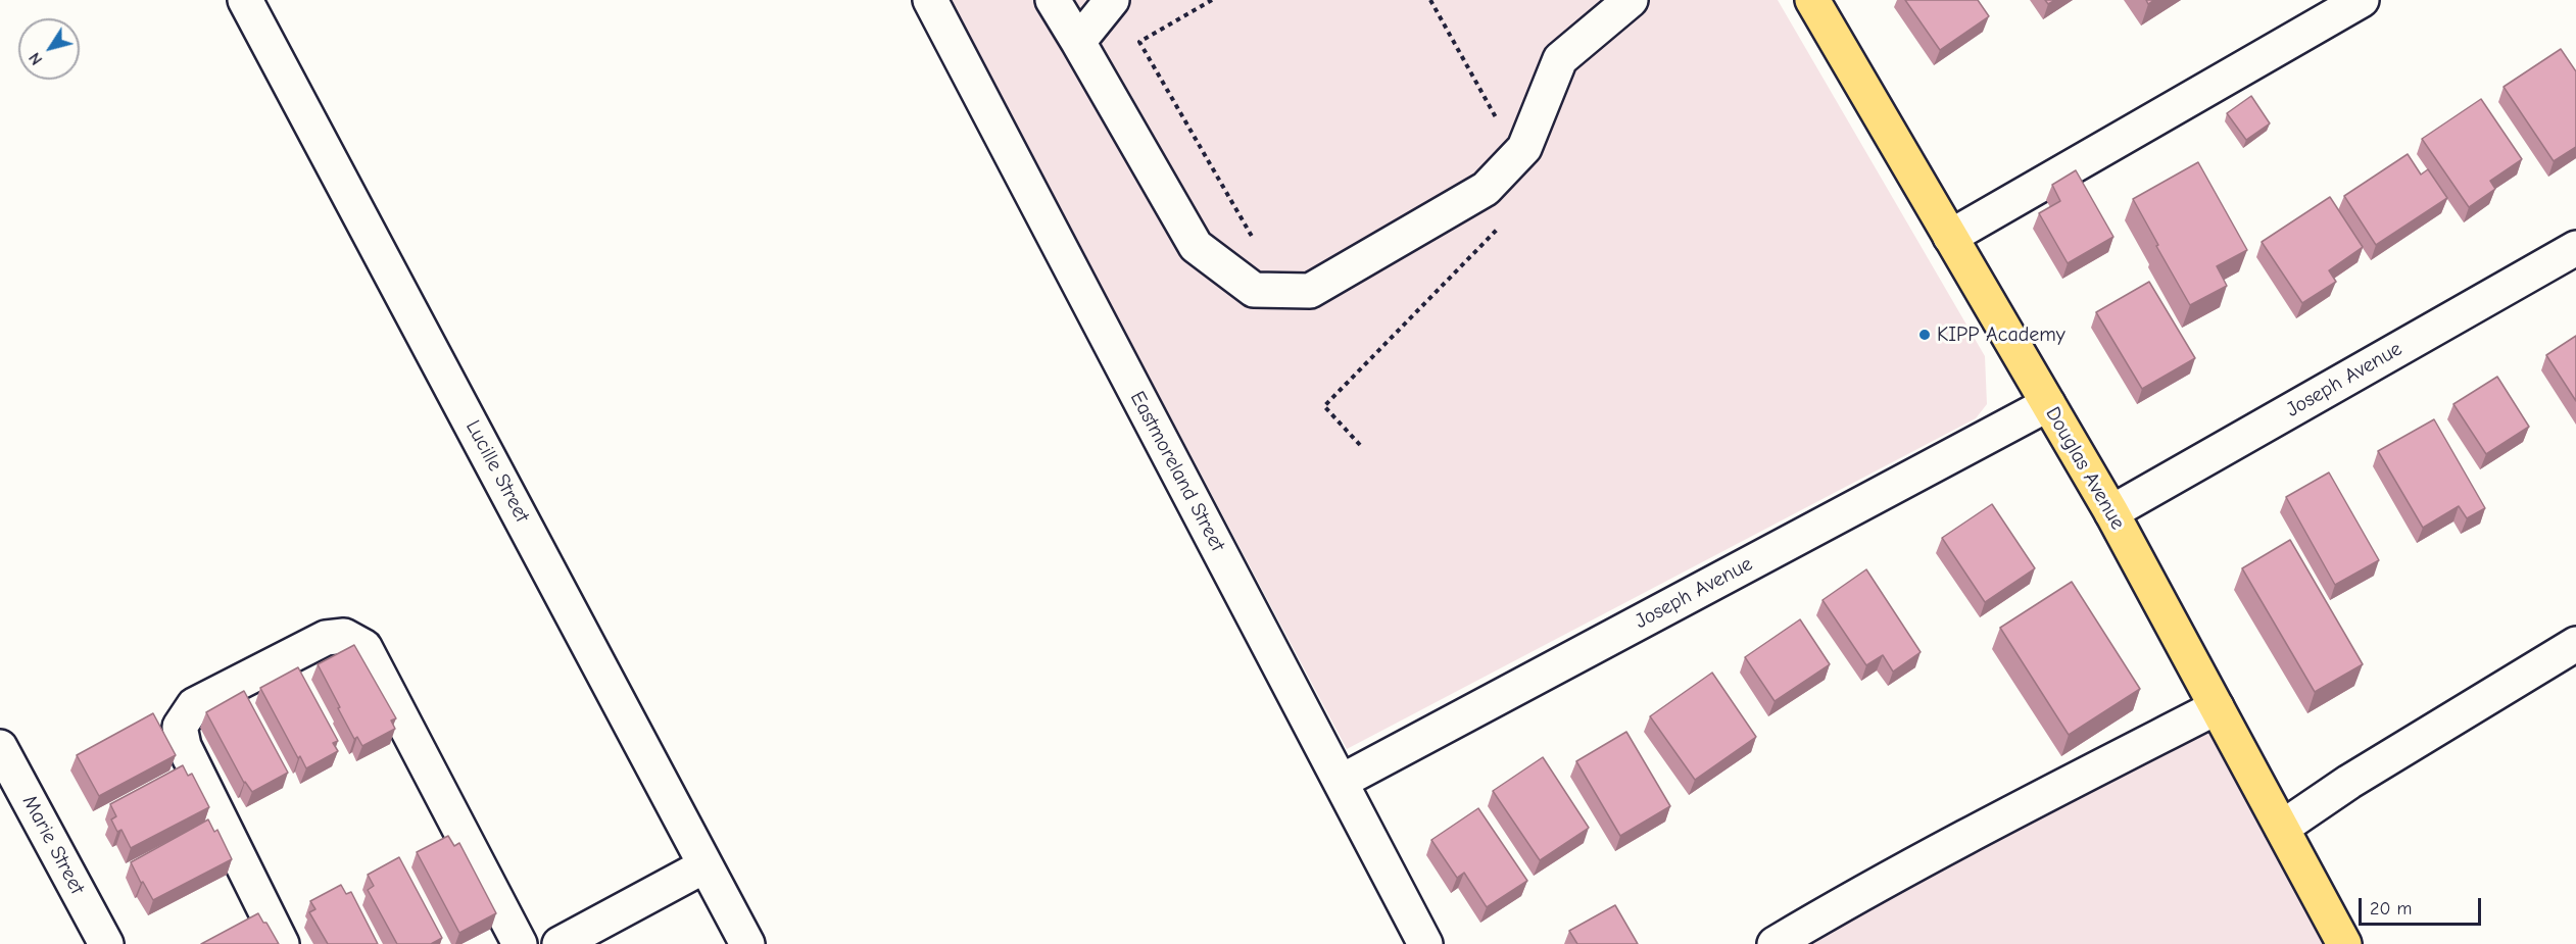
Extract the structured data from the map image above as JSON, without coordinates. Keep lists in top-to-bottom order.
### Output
{
  "streets": {
    "main road": ["Douglas Avenue"],
    "street": [
      "Joseph Avenue",
      "Lucille Street",
      "Eastmoreland Street",
      "Marie Street"
    ]
  },
  "crossings": [
    ["Joseph Avenue", "Douglas Avenue"],
    ["Joseph Avenue", "Eastmoreland Street"]
  ],
  "places": ["KIPP Academy"],
  "scale_bar": "20 m",
  "north": "bottom left"
}
